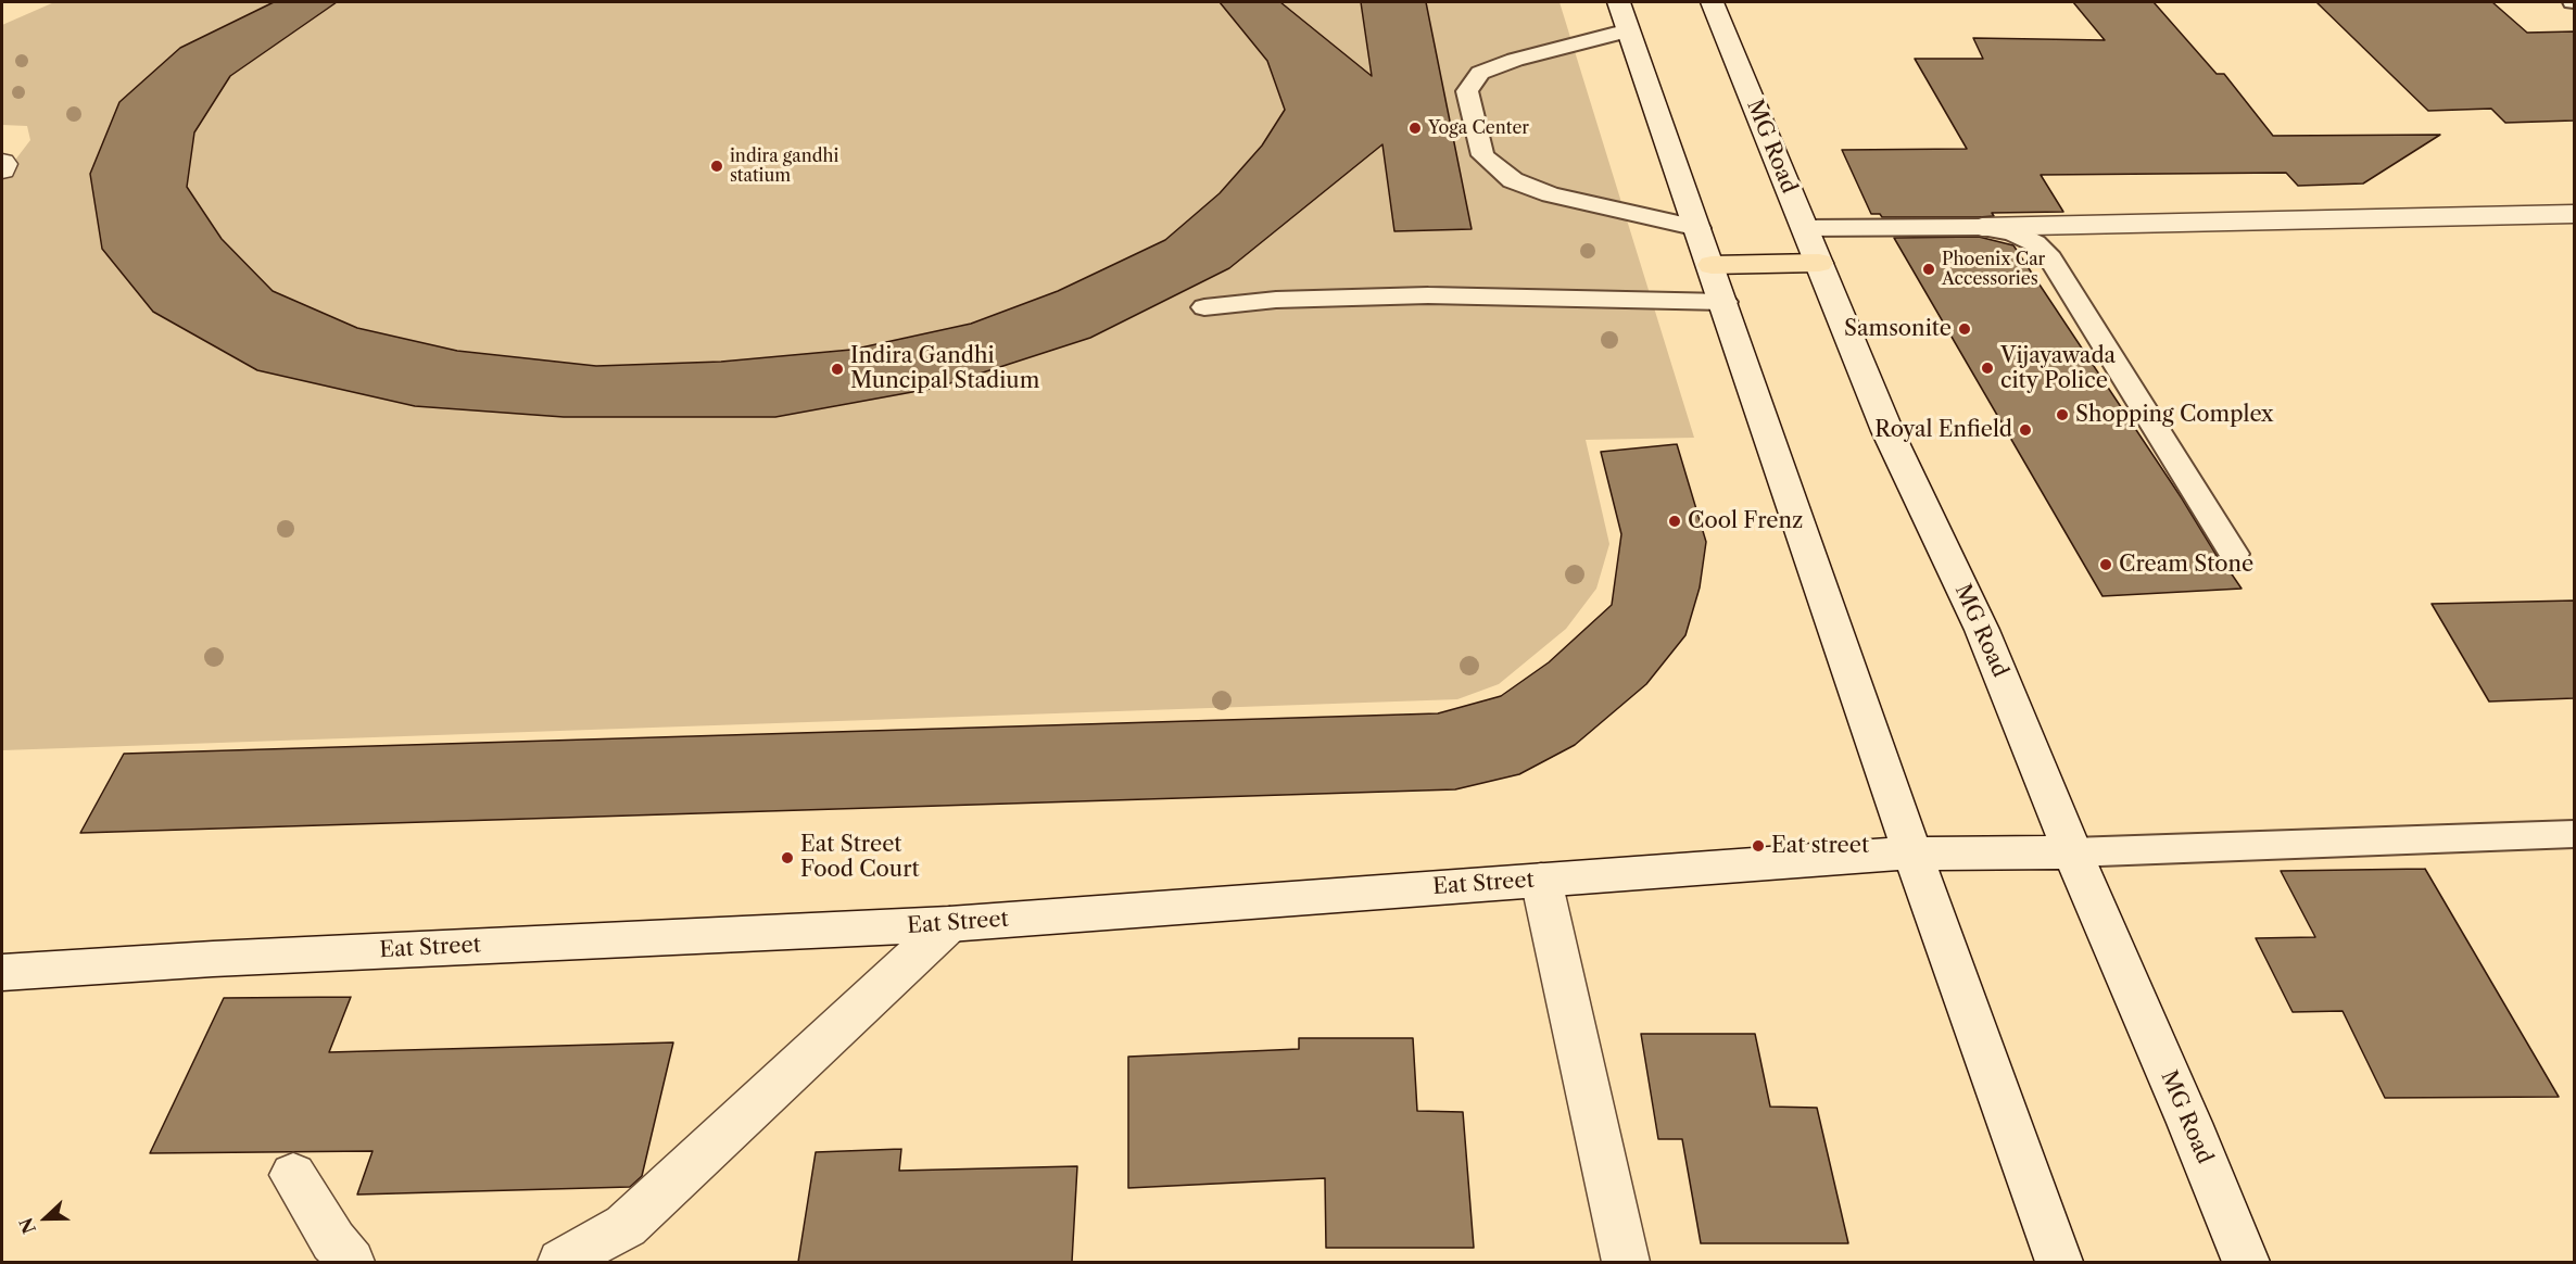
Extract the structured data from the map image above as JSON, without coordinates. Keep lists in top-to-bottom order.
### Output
{
  "streets": {
    "main road": ["MG Road", "Eat Street"]
  },
  "crossings": [
    ["MG Road", "Eat Street"]
  ],
  "places": [
    "Yoga Center",
    "indira gandhi statium",
    "Phoenix Car Accessories",
    "Samsonite",
    "Vijayawada city Police",
    "Indira Gandhi Muncipal Stadium",
    "Shopping Complex",
    "Royal Enfield",
    "Cool Frenz",
    "Cream Stone",
    "Eat street",
    "Eat Street Food Court"
  ],
  "north": "left"
}
